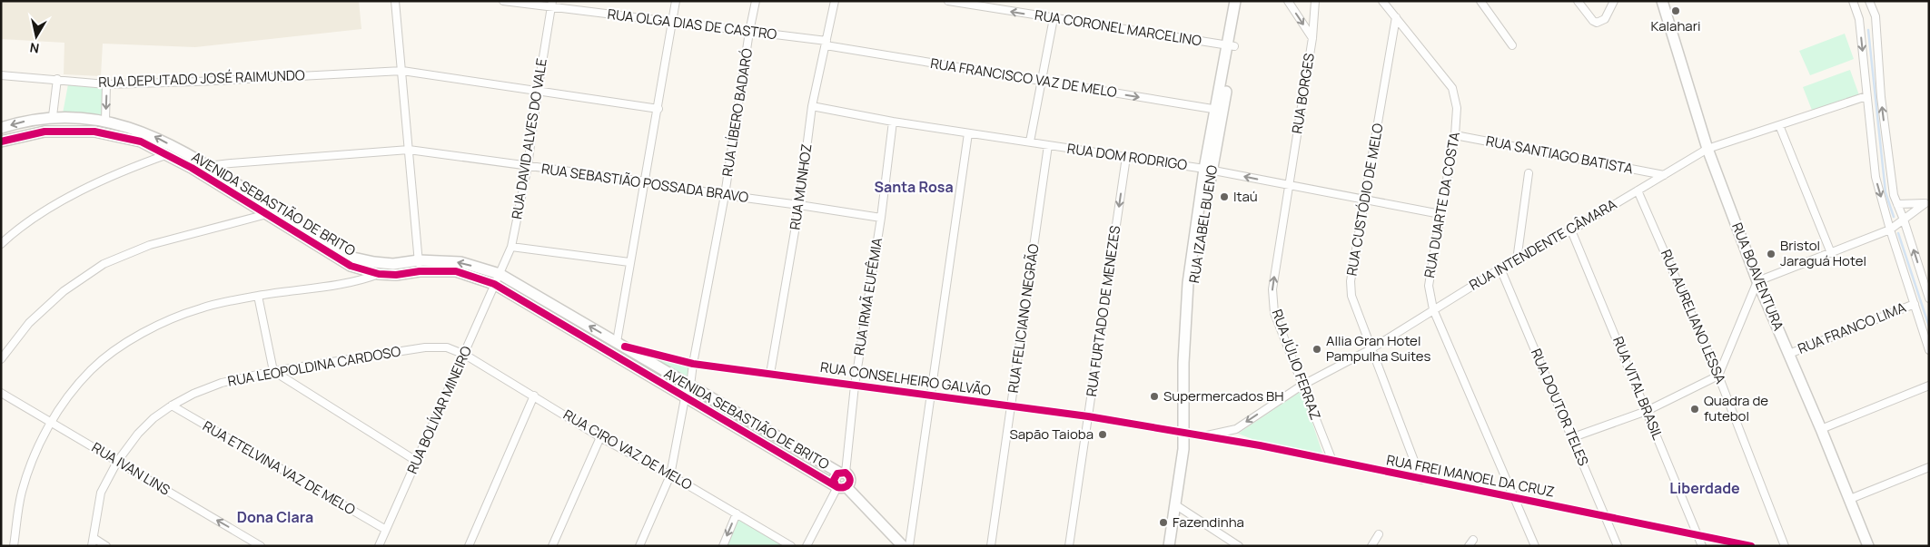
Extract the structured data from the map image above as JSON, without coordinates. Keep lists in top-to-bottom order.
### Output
{
  "streets": {
    "street": [
      "RUA OLGA DIAS DE CASTRO",
      "RUA CORONEL MARCELINO",
      "RUA FRANCISCO VAZ DE MELO",
      "RUA DEPUTADO JOSÉ RAIMUNDO",
      "RUA BORGES",
      "RUA LÍBERO BADARÓ",
      "RUA DAVID ALVES DO VALE",
      "RUA SANTIAGO BATISTA",
      "RUA DOM RODRIGO",
      "RUA SEBASTIÃO POSSADA BRAVO",
      "RUA MUNHOZ",
      "RUA CUSTÓDIO DE MELO",
      "AVENIDA SEBASTIÃO DE BRITO",
      "RUA DUARTE DA COSTA",
      "RUA IZABEL BUENO",
      "RUA INTENDENTE CÂMARA",
      "RUA BOAVENTURA",
      "RUA IRMÃ EUFÊMIA",
      "RUA FURTADO DE MENEZES",
      "RUA AURELIANO LESSA",
      "RUA FELICIANO NEGRÃO",
      "RUA FRANCO LIMA",
      "RUA JÚLIO FERRAZ",
      "RUA LEOPOLDINA CARDOSO",
      "RUA CONSELHEIRO GALVÃO",
      "RUA VITAL BRASIL",
      "RUA DOUTOR TELES",
      "RUA BOLÍVAR MINEIRO",
      "RUA CIRO VAZ DE MELO",
      "RUA ETELVINA VAZ DE MELO",
      "RUA IVAN LINS",
      "RUA FREI MANOEL DA CRUZ"
    ]
  },
  "crossings": [
    ["RUA OLGA DIAS DE CASTRO", "RUA FRANCISCO VAZ DE MELO"],
    ["RUA OLGA DIAS DE CASTRO", "RUA LÍBERO BADARÓ"],
    ["RUA OLGA DIAS DE CASTRO", "RUA DAVID ALVES DO VALE"],
    ["RUA OLGA DIAS DE CASTRO", "RUA MUNHOZ"],
    ["RUA CORONEL MARCELINO", "RUA IZABEL BUENO"],
    ["RUA FRANCISCO VAZ DE MELO", "RUA MUNHOZ"],
    ["RUA FRANCISCO VAZ DE MELO", "RUA IZABEL BUENO"],
    ["RUA DEPUTADO JOSÉ RAIMUNDO", "RUA DAVID ALVES DO VALE"],
    ["RUA BORGES", "RUA DOM RODRIGO"],
    ["RUA BORGES", "RUA JÚLIO FERRAZ"],
    ["RUA LÍBERO BADARÓ", "RUA SEBASTIÃO POSSADA BRAVO"],
    ["RUA LÍBERO BADARÓ", "AVENIDA SEBASTIÃO DE BRITO"],
    ["RUA LÍBERO BADARÓ", "RUA CONSELHEIRO GALVÃO"],
    ["RUA LÍBERO BADARÓ", "RUA CIRO VAZ DE MELO"],
    ["RUA DAVID ALVES DO VALE", "RUA SEBASTIÃO POSSADA BRAVO"],
    ["RUA DAVID ALVES DO VALE", "AVENIDA SEBASTIÃO DE BRITO"],
    ["RUA DAVID ALVES DO VALE", "RUA BOLÍVAR MINEIRO"],
    ["RUA SANTIAGO BATISTA", "RUA DUARTE DA COSTA"],
    ["RUA SANTIAGO BATISTA", "RUA INTENDENTE CÂMARA"],
    ["RUA DOM RODRIGO", "RUA MUNHOZ"],
    ["RUA DOM RODRIGO", "RUA CUSTÓDIO DE MELO"],
    ["RUA DOM RODRIGO", "RUA DUARTE DA COSTA"],
    ["RUA DOM RODRIGO", "RUA IZABEL BUENO"],
    ["RUA DOM RODRIGO", "RUA IRMÃ EUFÊMIA"],
    ["RUA DOM RODRIGO", "RUA FURTADO DE MENEZES"],
    ["RUA DOM RODRIGO", "RUA FELICIANO NEGRÃO"],
    ["RUA DOM RODRIGO", "RUA JÚLIO FERRAZ"],
    ["RUA SEBASTIÃO POSSADA BRAVO", "RUA MUNHOZ"],
    ["RUA SEBASTIÃO POSSADA BRAVO", "AVENIDA SEBASTIÃO DE BRITO"],
    ["RUA SEBASTIÃO POSSADA BRAVO", "RUA IRMÃ EUFÊMIA"],
    ["RUA MUNHOZ", "RUA CONSELHEIRO GALVÃO"],
    ["RUA CUSTÓDIO DE MELO", "RUA DUARTE DA COSTA"],
    ["RUA CUSTÓDIO DE MELO", "RUA INTENDENTE CÂMARA"],
    ["RUA CUSTÓDIO DE MELO", "RUA FREI MANOEL DA CRUZ"],
    ["AVENIDA SEBASTIÃO DE BRITO", "RUA IRMÃ EUFÊMIA"],
    ["AVENIDA SEBASTIÃO DE BRITO", "RUA CONSELHEIRO GALVÃO"],
    ["AVENIDA SEBASTIÃO DE BRITO", "RUA BOLÍVAR MINEIRO"],
    ["RUA DUARTE DA COSTA", "RUA INTENDENTE CÂMARA"],
    ["RUA DUARTE DA COSTA", "RUA FREI MANOEL DA CRUZ"],
    ["RUA IZABEL BUENO", "RUA CONSELHEIRO GALVÃO"],
    ["RUA IZABEL BUENO", "RUA FREI MANOEL DA CRUZ"],
    ["RUA INTENDENTE CÂMARA", "RUA BOAVENTURA"],
    ["RUA INTENDENTE CÂMARA", "RUA AURELIANO LESSA"],
    ["RUA INTENDENTE CÂMARA", "RUA JÚLIO FERRAZ"],
    ["RUA INTENDENTE CÂMARA", "RUA VITAL BRASIL"],
    ["RUA INTENDENTE CÂMARA", "RUA DOUTOR TELES"],
    ["RUA INTENDENTE CÂMARA", "RUA FREI MANOEL DA CRUZ"],
    ["RUA BOAVENTURA", "RUA FRANCO LIMA"],
    ["RUA IRMÃ EUFÊMIA", "RUA CONSELHEIRO GALVÃO"],
    ["RUA FURTADO DE MENEZES", "RUA CONSELHEIRO GALVÃO"],
    ["RUA FELICIANO NEGRÃO", "RUA CONSELHEIRO GALVÃO"],
    ["RUA JÚLIO FERRAZ", "RUA FREI MANOEL DA CRUZ"],
    ["RUA LEOPOLDINA CARDOSO", "RUA BOLÍVAR MINEIRO"],
    ["RUA LEOPOLDINA CARDOSO", "RUA CIRO VAZ DE MELO"],
    ["RUA LEOPOLDINA CARDOSO", "RUA ETELVINA VAZ DE MELO"],
    ["RUA LEOPOLDINA CARDOSO", "RUA IVAN LINS"],
    ["RUA CONSELHEIRO GALVÃO", "RUA FREI MANOEL DA CRUZ"],
    ["RUA VITAL BRASIL", "RUA FREI MANOEL DA CRUZ"],
    ["RUA DOUTOR TELES", "RUA FREI MANOEL DA CRUZ"],
    ["RUA BOLÍVAR MINEIRO", "RUA CIRO VAZ DE MELO"],
    ["RUA BOLÍVAR MINEIRO", "RUA ETELVINA VAZ DE MELO"]
  ],
  "one_way": [
    "RUA CORONEL MARCELINO",
    "RUA FRANCISCO VAZ DE MELO",
    "RUA FURTADO DE MENEZES",
    "RUA JÚLIO FERRAZ",
    "RUA IVAN LINS"
  ],
  "districts": ["Santa Rosa", "Liberdade", "Dona Clara"],
  "places": [
    "Kalahari",
    "Itaú",
    "Bristol Jaraguá Hotel",
    "Allia Gran Hotel Pampulha Suites",
    "Supermercados BH",
    "Quadra de futebol",
    "Sapão Taioba",
    "Fazendinha"
  ],
  "north": "bottom"
}
